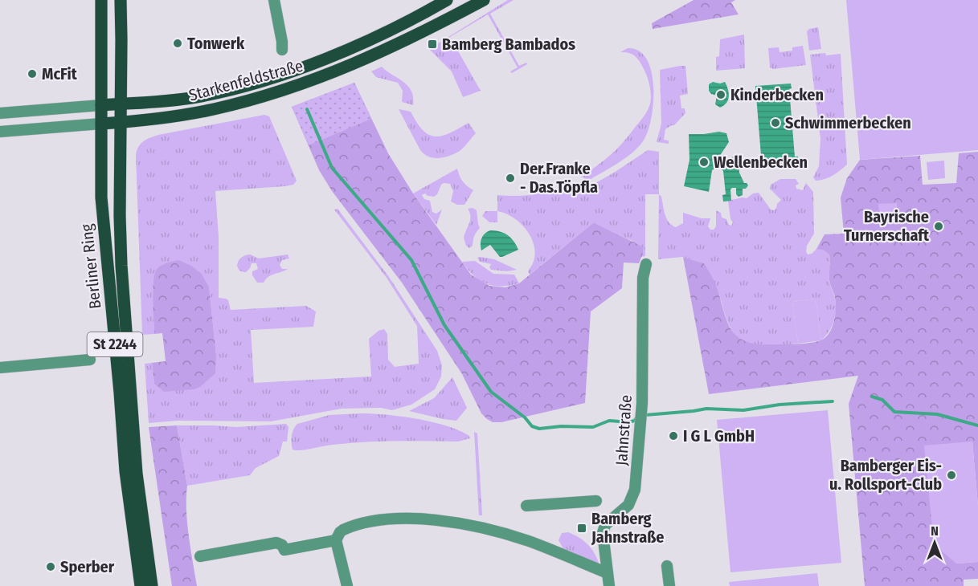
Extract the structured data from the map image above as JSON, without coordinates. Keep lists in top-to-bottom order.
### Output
{
  "streets": {
    "main road": ["Starkenfeldstraße", "Berliner Ring", "St 2244"],
    "street": ["Jahnstraße"]
  },
  "crossings": [
    ["Starkenfeldstraße", "Berliner Ring"]
  ],
  "places": {
    "other": [
      "Tonwerk",
      "McFit",
      "Kinderbecken",
      "Schwimmerbecken",
      "Wellenbecken",
      "Der.Franke - Das.Töpfla",
      "Bayrische Turnerschaft",
      "I G L GmbH",
      "Bamberger Eis- u. Rollsport-Club",
      "Sperber"
    ],
    "transit": ["Bamberg Bambados", "Bamberg Jahnstraße"]
  },
  "north": "top"
}
